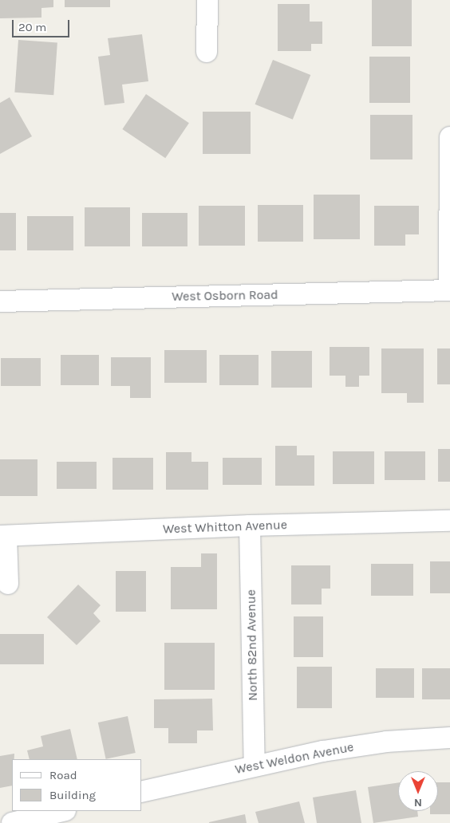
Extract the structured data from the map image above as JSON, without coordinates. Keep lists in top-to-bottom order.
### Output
{
  "streets": {
    "street": [
      "West Osborn Road",
      "West Whitton Avenue",
      "North 82nd Avenue",
      "West Weldon Avenue"
    ]
  },
  "crossings": [
    ["West Whitton Avenue", "North 82nd Avenue"],
    ["North 82nd Avenue", "West Weldon Avenue"]
  ],
  "legend": ["Road", "Building"],
  "scale_bar": "20 m",
  "north": "bottom"
}
